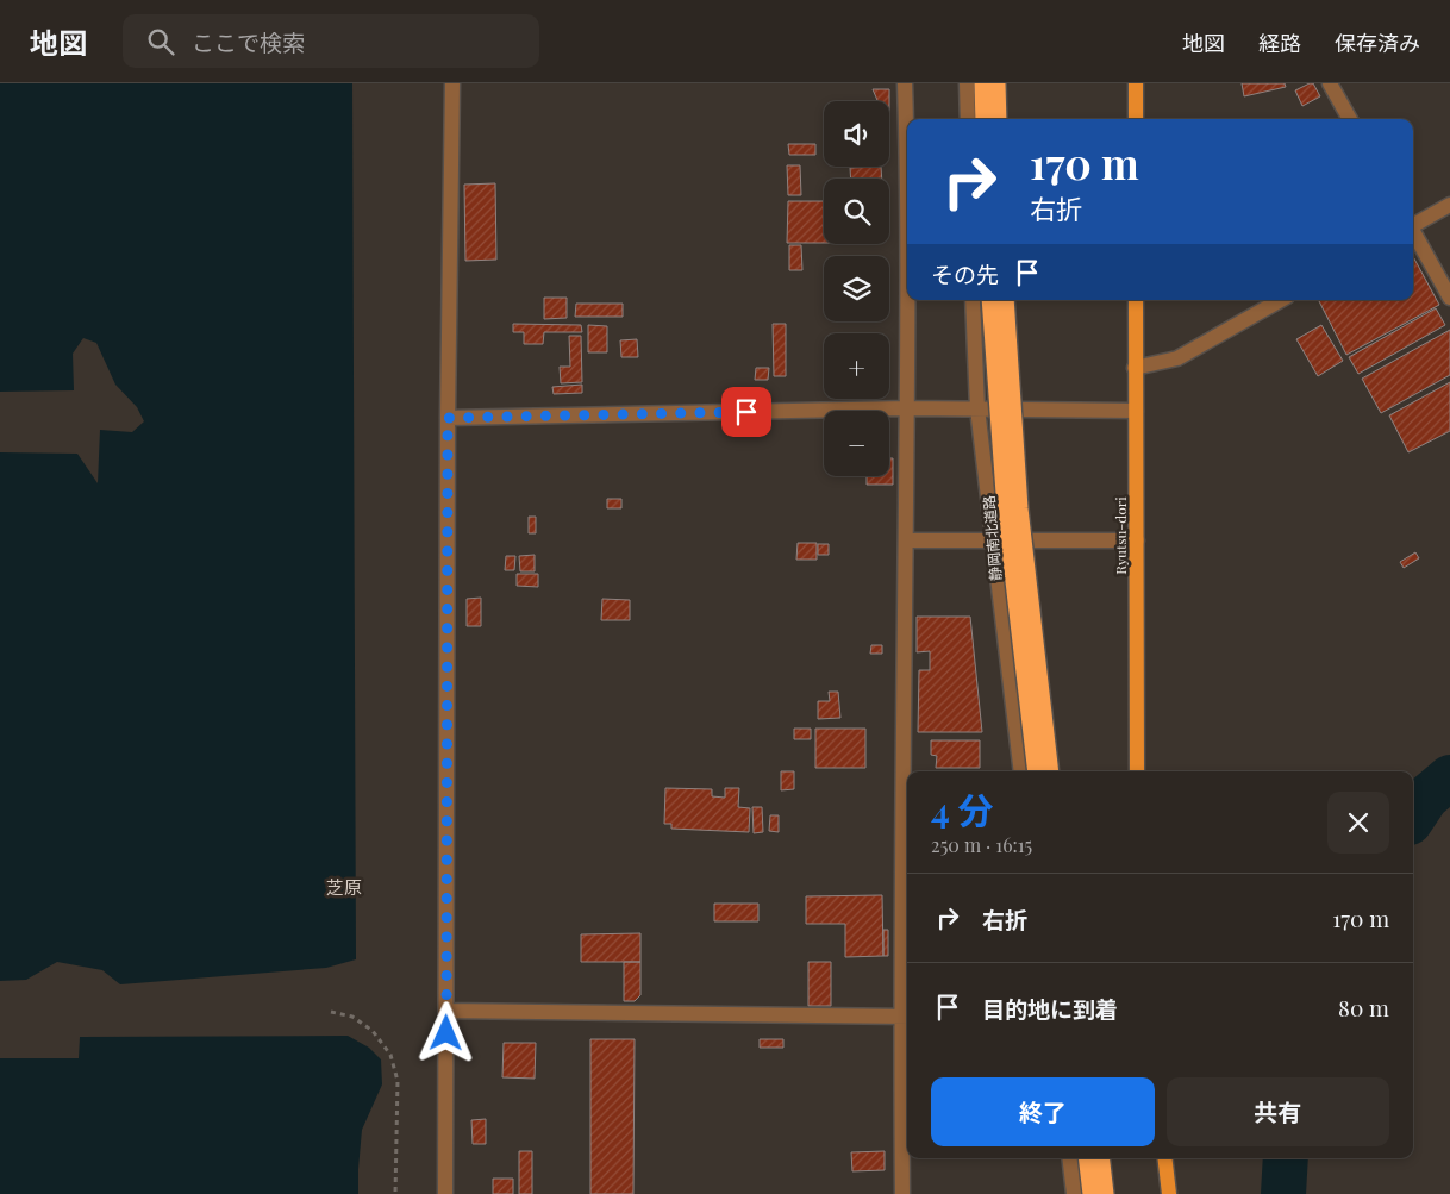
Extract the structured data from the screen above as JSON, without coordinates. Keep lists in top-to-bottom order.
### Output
{
  "streets": {
    "highway": ["静岡南北道路"],
    "main road": ["Ryutsu-dori"]
  },
  "districts": ["芝原"],
  "page": {
    "header": "地図",
    "search": "ここで検索",
    "nav": ["地図", "経路", "保存済み"],
    "map_buttons": ["+", "−"],
    "turn": ["170 m", "右折"],
    "then": "その先",
    "heading": ["4 分", "250 m · 16:15"],
    "list": [
      {
        "name": "右折",
        "value": "170 m"
      },
      {
        "name": "目的地に到着",
        "value": "80 m"
      }
    ],
    "buttons": ["終了", "共有"]
  }
}
